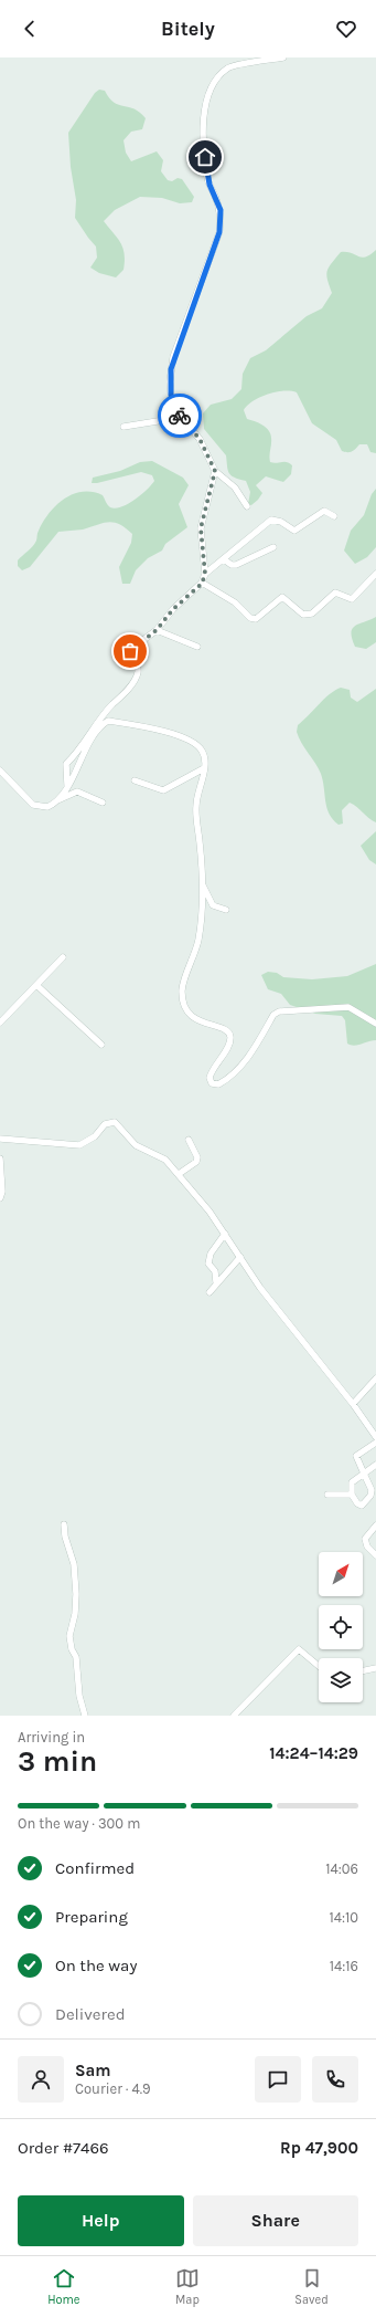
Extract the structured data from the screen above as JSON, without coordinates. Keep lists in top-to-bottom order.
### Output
{
  "north": "top right",
  "page": {
    "header": "Bitely",
    "heading": ["3 min", "Arriving in", "14:24–14:29"],
    "panel": [
      "Sam",
      "Courier · 4.9",
      "Order #7466",
      "Rp 47,900"
    ],
    "bar": "On the way · 300 m",
    "list": [
      ["Confirmed", "14:06"],
      ["Preparing", "14:10"],
      ["On the way", "14:16"],
      "Delivered"
    ],
    "buttons": ["Help", "Share"],
    "tabs": ["Home", "Map", "Saved"]
  }
}
